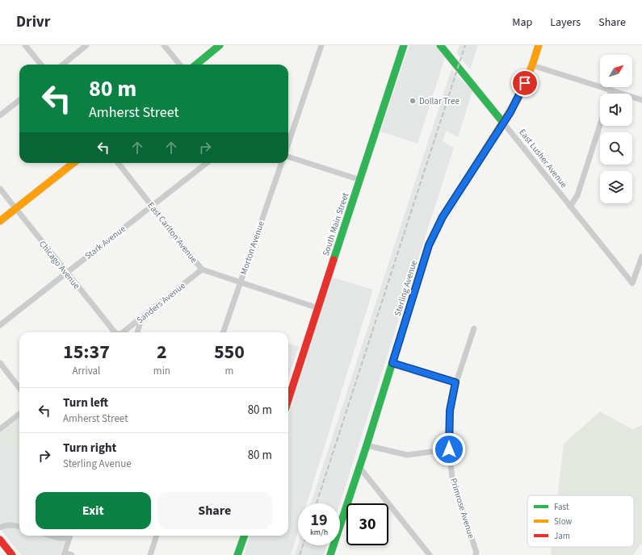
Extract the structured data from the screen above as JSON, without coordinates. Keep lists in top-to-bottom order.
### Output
{
  "streets": {
    "street": [
      "East Lusher Avenue",
      "South Main Street",
      "East Carlton Avenue",
      "Stark Avenue",
      "Morton Avenue",
      "Chicago Avenue",
      "Sterling Avenue",
      "Sanders Avenue",
      "Primrose Avenue"
    ]
  },
  "crossings": [
    ["East Lusher Avenue", "Sterling Avenue"],
    ["South Main Street", "East Carlton Avenue"],
    ["East Carlton Avenue", "Stark Avenue"],
    ["East Carlton Avenue", "Morton Avenue"],
    ["East Carlton Avenue", "Sanders Avenue"],
    ["Stark Avenue", "Chicago Avenue"]
  ],
  "places": ["Dollar Tree"],
  "legend": ["Fast", "Slow", "Jam"],
  "north": "top right",
  "page": {
    "header": "Drivr",
    "nav": ["Map", "Layers", "Share"],
    "turn": ["80 m", "Amherst Street"],
    "eta": [
      "15:37",
      "Arrival",
      "2",
      "min",
      "550",
      "m"
    ],
    "list": [
      {
        "name": "Turn left",
        "note": "Amherst Street",
        "value": "80 m"
      },
      {
        "name": "Turn right",
        "note": "Sterling Avenue",
        "value": "80 m"
      }
    ],
    "buttons": ["Exit", "Share"],
    "speed": "19 km/h",
    "limit": "30"
  }
}
